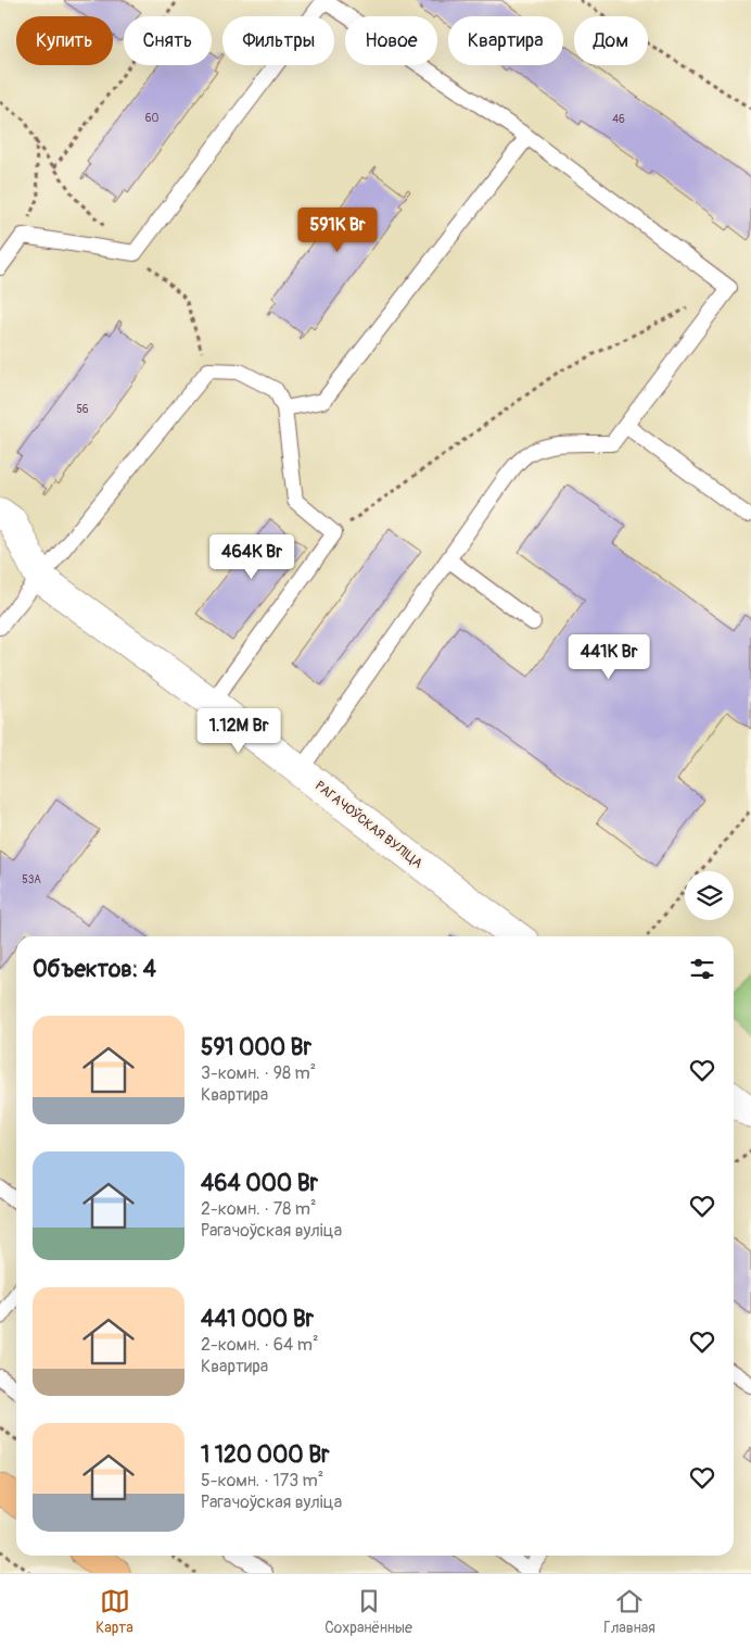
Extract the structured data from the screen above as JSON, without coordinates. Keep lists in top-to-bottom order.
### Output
{
  "streets": {
    "street": ["РАГАЧОЎСКАЯ ВУЛІЦА"]
  },
  "house_numbers": [
    "60",
    "46",
    "56",
    "53А"
  ],
  "page": {
    "chip": [
      "Купить",
      "Снять",
      "Фильтры",
      "Новое",
      "Квартира",
      "Дом"
    ],
    "price": [
      "591K Br",
      "464K Br",
      "441K Br",
      "1.12M Br"
    ],
    "heading": "Объектов: 4",
    "list": [
      {
        "name": "591 000 Br",
        "note": "3-комн. · 98 m² · Квартира"
      },
      {
        "name": "464 000 Br",
        "note": "2-комн. · 78 m² · Рагачоўская вуліца"
      },
      {
        "name": "441 000 Br",
        "note": "2-комн. · 64 m² · Квартира"
      },
      {
        "name": "1 120 000 Br",
        "note": "5-комн. · 173 m² · Рагачоўская вуліца"
      }
    ],
    "tabs": ["Карта", "Сохранённые", "Главная"]
  }
}
